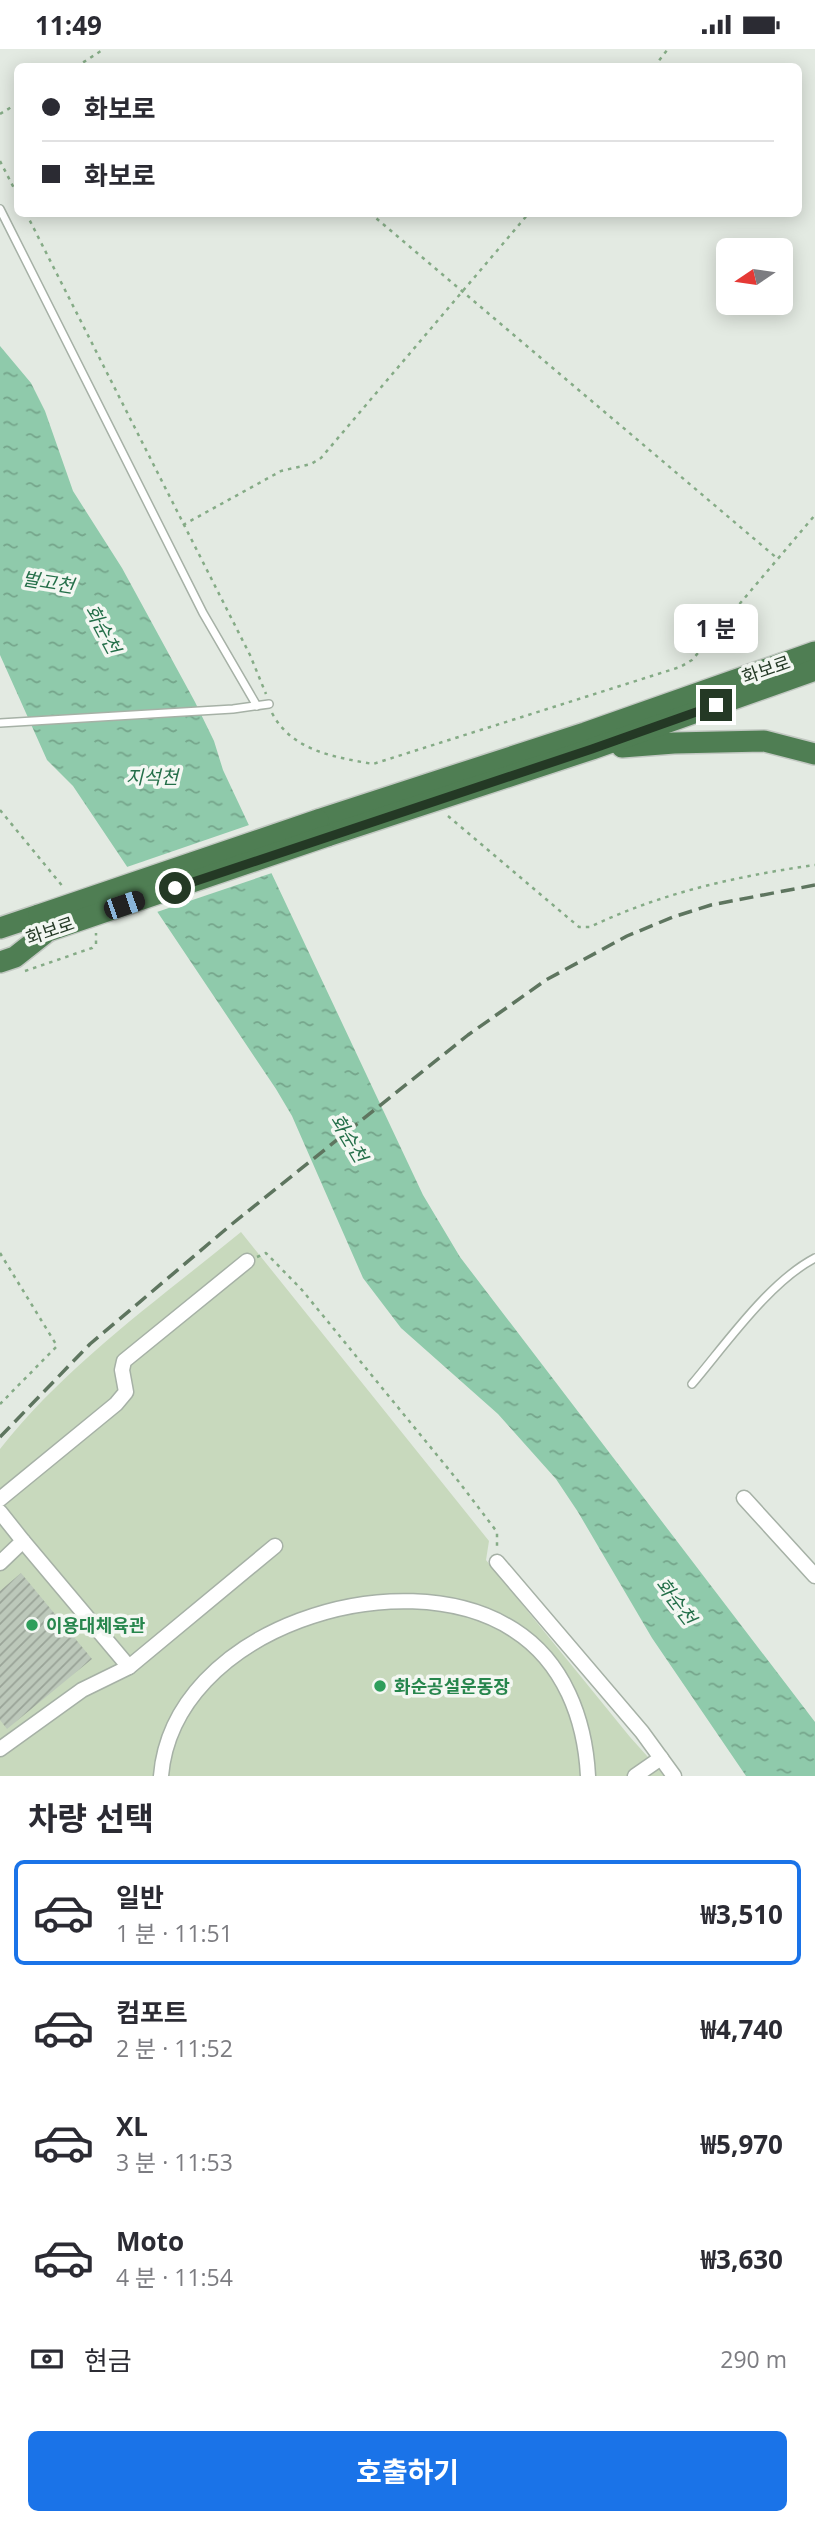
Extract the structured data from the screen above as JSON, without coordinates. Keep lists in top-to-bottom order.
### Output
{
  "streets": {
    "highway": ["화보로"]
  },
  "water": ["벌고천", "화순천", "지석천"],
  "places": ["이용대체육관", "화순공설운동장"],
  "north": "left",
  "page": {
    "status": "11:49",
    "banner": ["화보로", "화보로"],
    "bubble": "1 분",
    "heading": "차량 선택",
    "list": [
      {
        "name": "일반",
        "note": "1 분 · 11:51",
        "value": "₩3,510"
      },
      {
        "name": "컴포트",
        "note": "2 분 · 11:52",
        "value": "₩4,740"
      },
      {
        "name": "XL",
        "note": "3 분 · 11:53",
        "value": "₩5,970"
      },
      {
        "name": "Moto",
        "note": "4 분 · 11:54",
        "value": "₩3,630"
      }
    ],
    "pay": ["현금", "290 m"],
    "buttons": "호출하기"
  }
}
